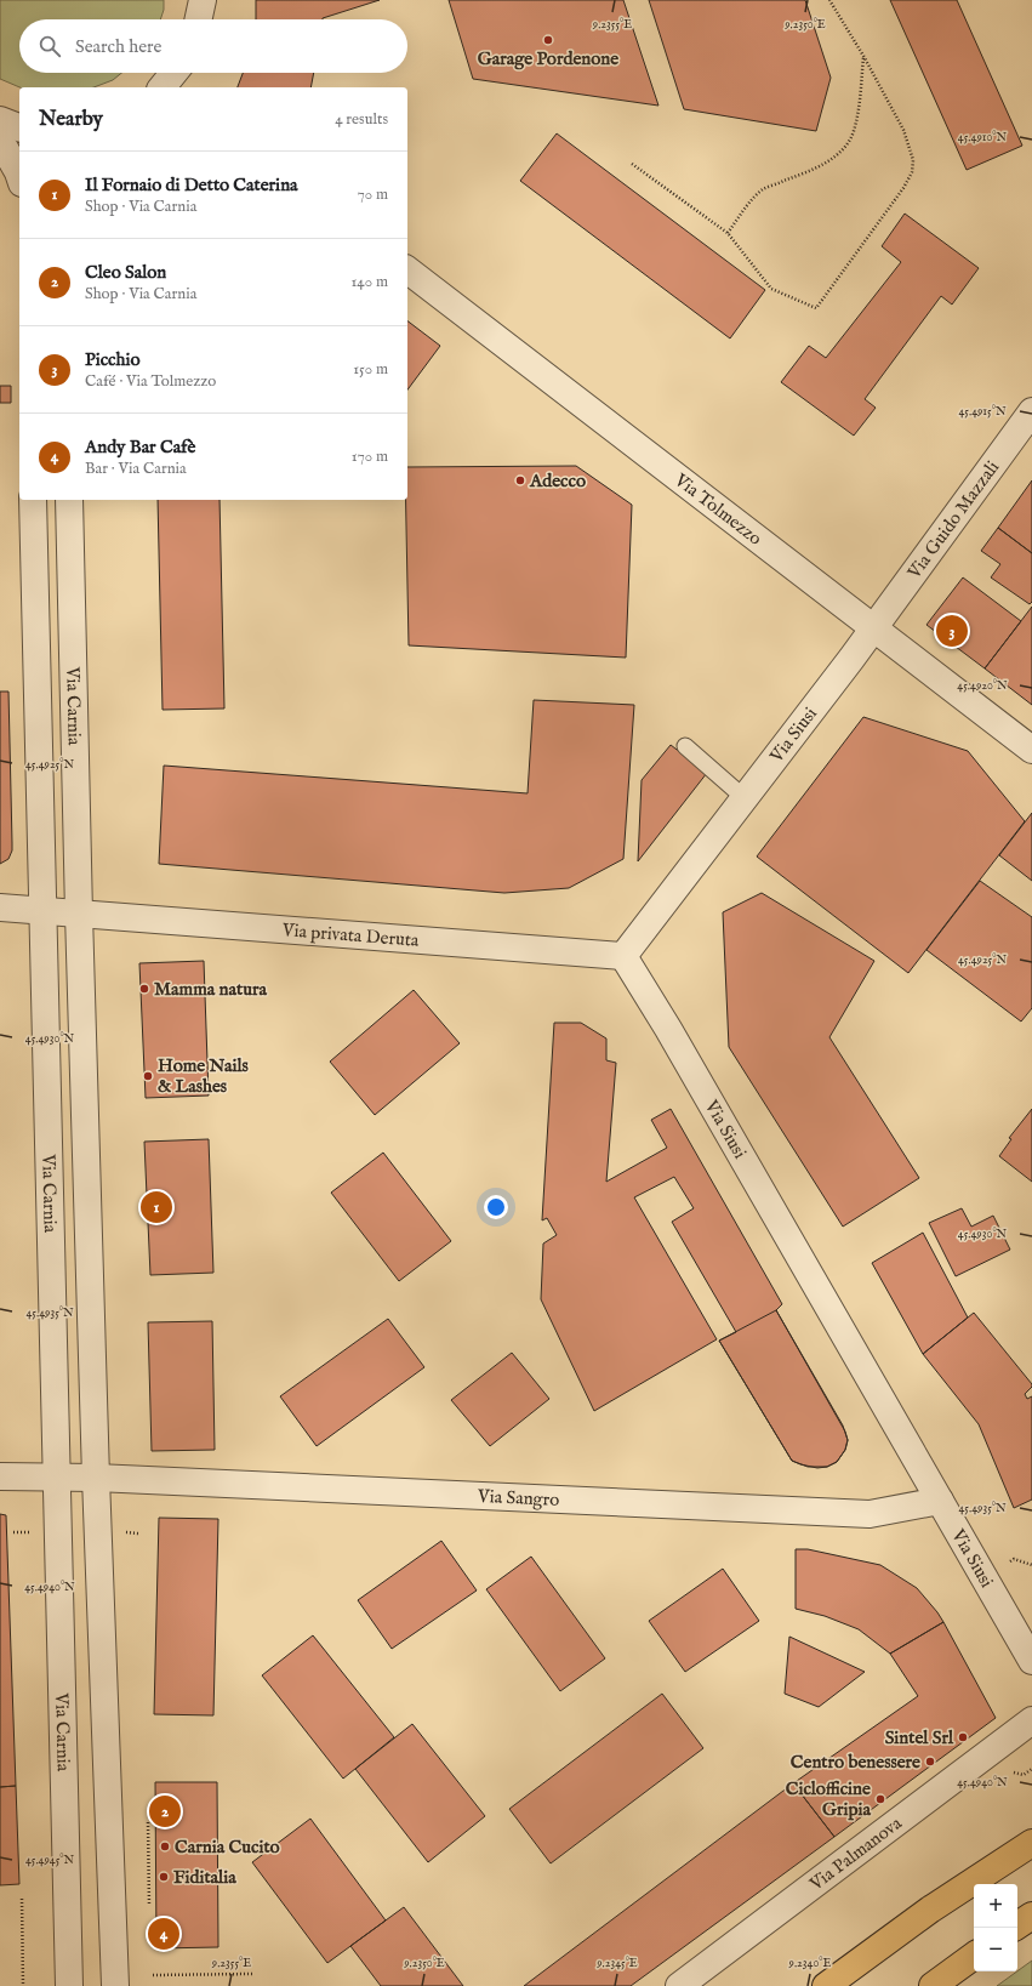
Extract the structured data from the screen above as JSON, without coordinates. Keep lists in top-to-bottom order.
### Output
{
  "streets": {
    "street": [
      "Via Tolmezzo",
      "Via Guido Mazzali",
      "Via Carnia",
      "Via Siusi",
      "Via privata Deruta",
      "Via Sangro",
      "Via Palmanova"
    ]
  },
  "crossings": [
    ["Via Tolmezzo", "Via Guido Mazzali"],
    ["Via Tolmezzo", "Via Siusi"],
    ["Via Guido Mazzali", "Via Siusi"],
    ["Via Carnia", "Via privata Deruta"],
    ["Via Carnia", "Via Sangro"],
    ["Via Siusi", "Via privata Deruta"],
    ["Via Siusi", "Via Sangro"]
  ],
  "places": [
    "Garage Pordenone",
    "Adecco",
    "Mamma natura",
    "Home Nails & Lashes",
    "Sintel Srl",
    "Centro benessere",
    "Ciclofficine Gripia",
    "Carnia Cucito",
    "Fiditalia"
  ],
  "page": {
    "search": "Search here",
    "heading": ["Nearby", "4 results"],
    "list": [
      {
        "mark": "1",
        "name": "Il Fornaio di Detto Caterina",
        "note": "Shop · Via Carnia",
        "value": "70 m"
      },
      {
        "mark": "2",
        "name": "Cleo Salon",
        "note": "Shop · Via Carnia",
        "value": "140 m"
      },
      {
        "mark": "3",
        "name": "Picchio",
        "note": "Café · Via Tolmezzo",
        "value": "150 m"
      },
      {
        "mark": "4",
        "name": "Andy Bar Cafè",
        "note": "Bar · Via Carnia",
        "value": "170 m"
      }
    ],
    "pins": [
      "3",
      "1",
      "2",
      "4"
    ],
    "map_buttons": ["+", "−"]
  },
  "coordinates": [
    "9.2355°E",
    "9.2350°E",
    "45.4910°N",
    "45.4915°N",
    "45.4920°N",
    "45.4925°N",
    "45.4930°N",
    "45.4935°N",
    "45.4940°N",
    "45.4945°N",
    "9.2345°E",
    "9.2340°E"
  ]
}
